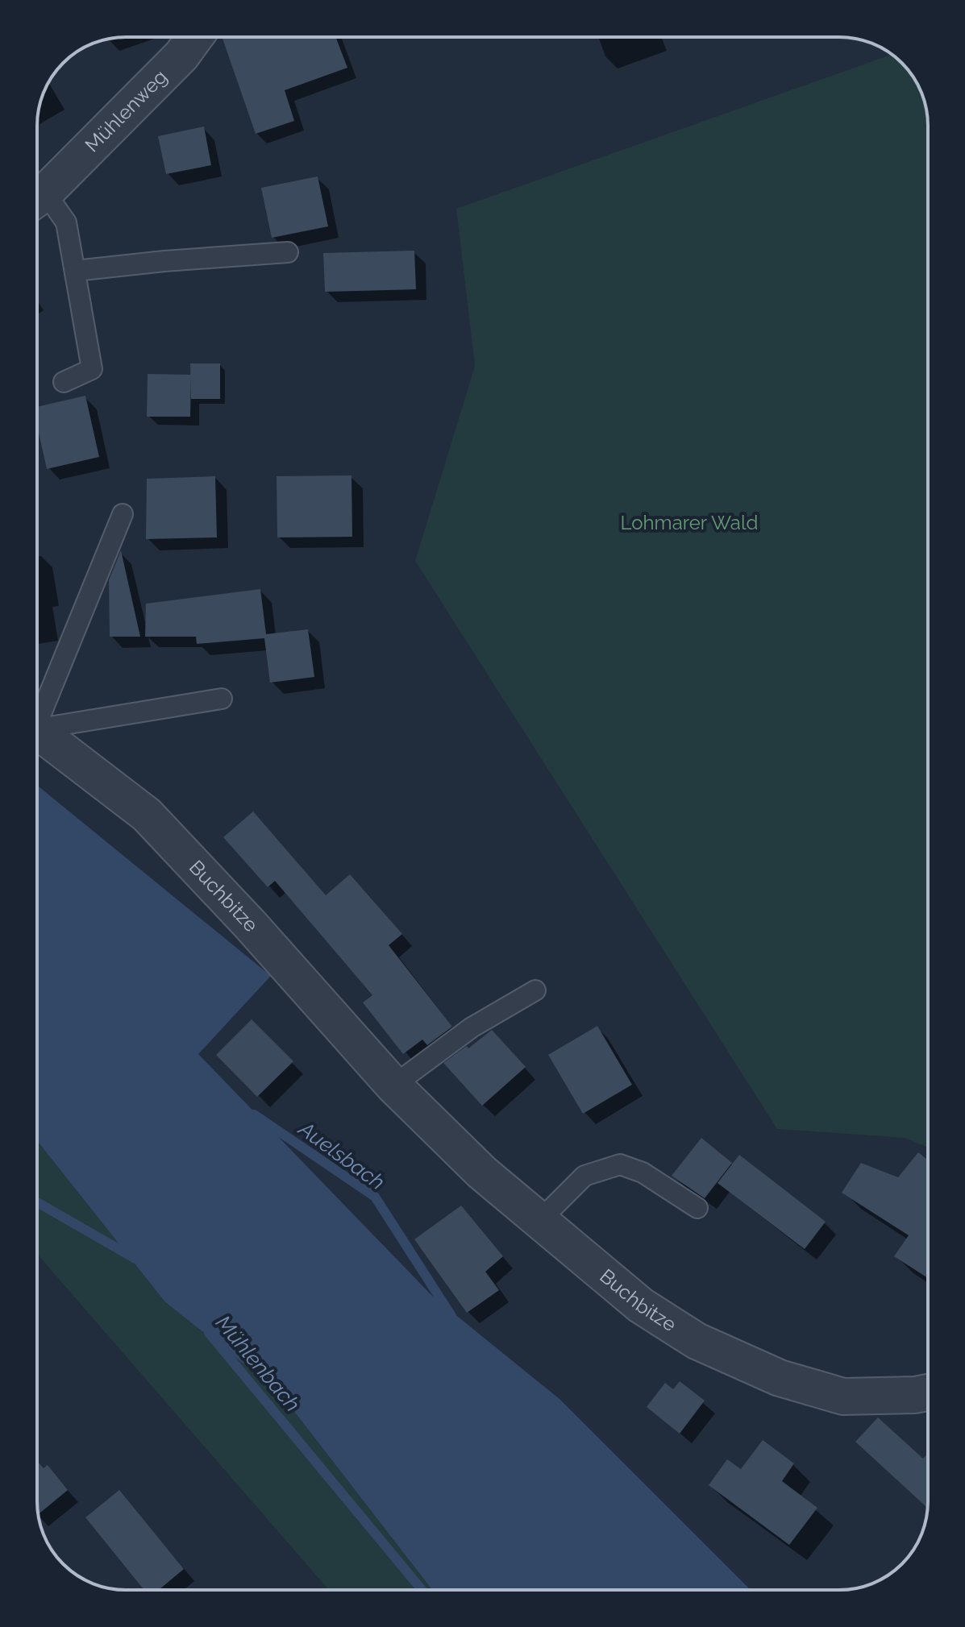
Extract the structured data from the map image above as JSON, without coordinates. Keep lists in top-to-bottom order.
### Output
{
  "streets": {
    "street": ["Mühlenweg", "Buchbitze"]
  },
  "water": ["Auelsbach", "Mühlenbach"],
  "parks": ["Lohmarer Wald"]
}
